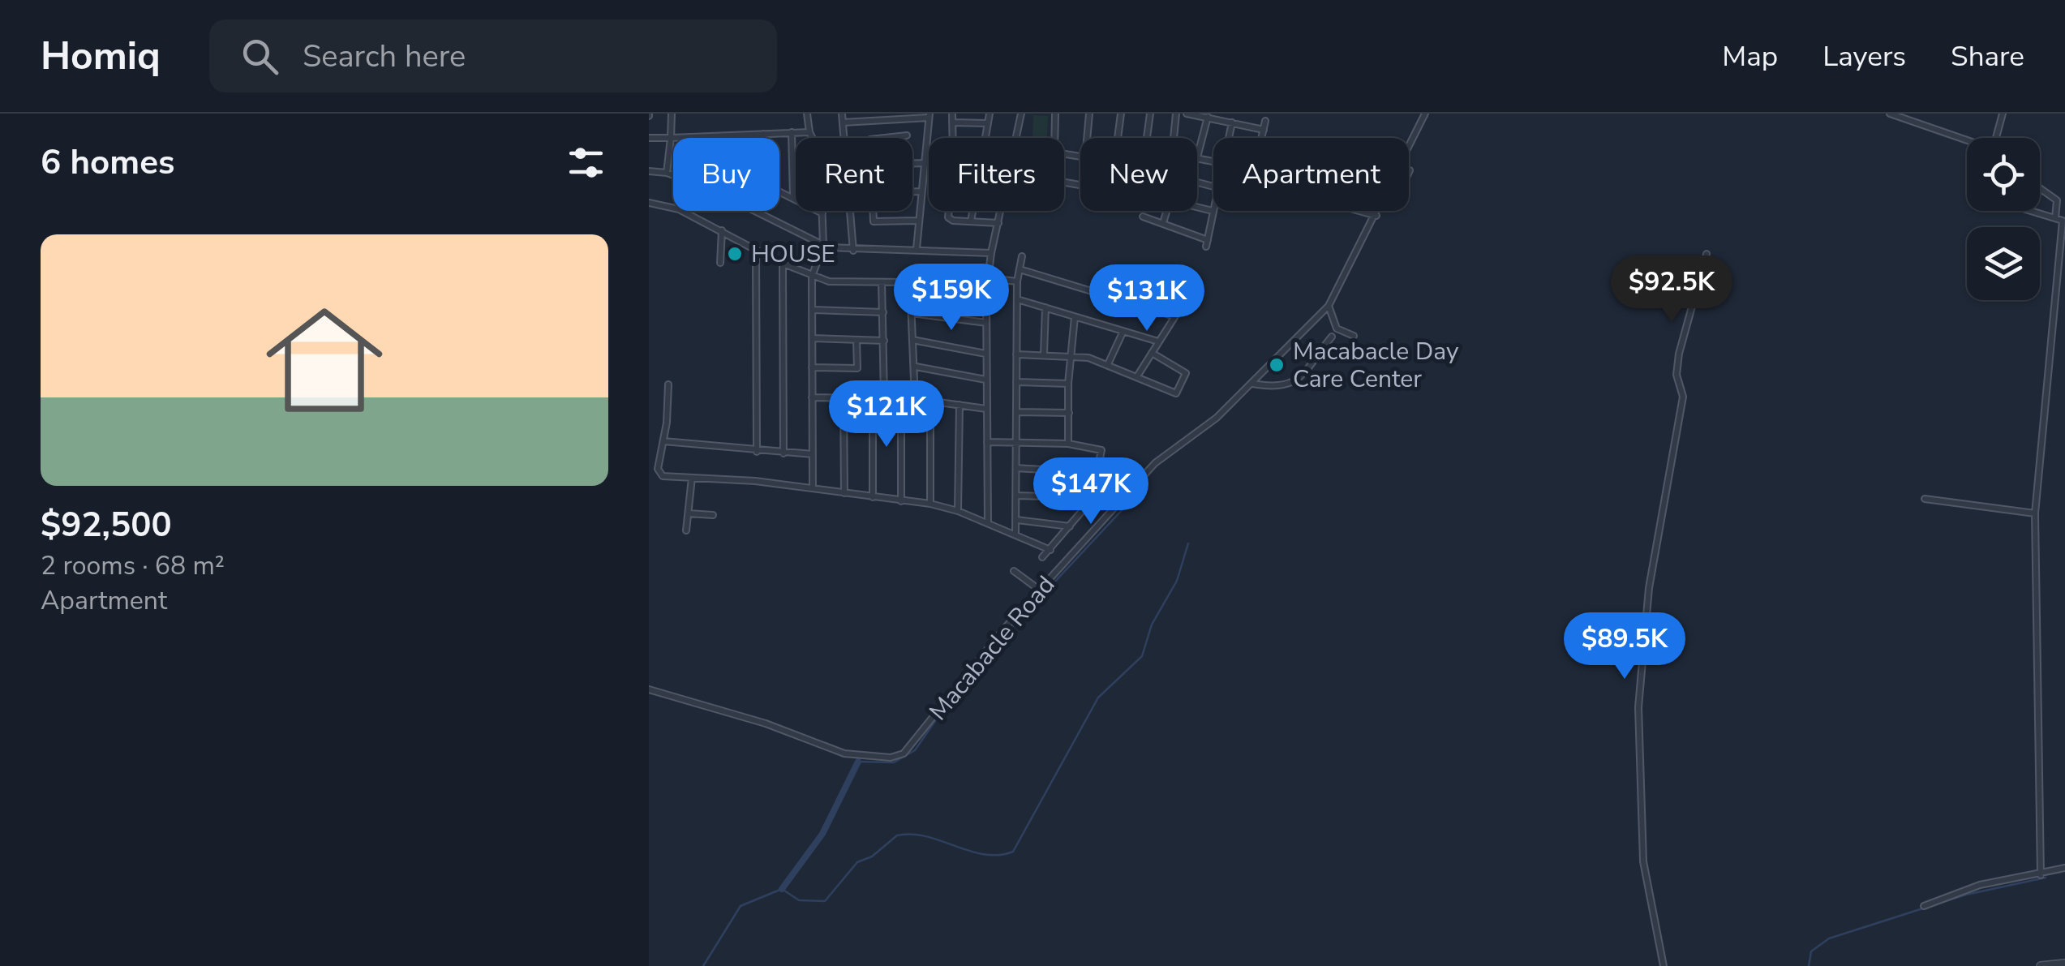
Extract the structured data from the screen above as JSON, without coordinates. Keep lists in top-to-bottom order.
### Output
{
  "streets": {
    "street": ["Macabacle Road"]
  },
  "places": ["HOUSE", "Macabacle Day Care Center"],
  "page": {
    "header": "Homiq",
    "search": "Search here",
    "nav": ["Map", "Layers", "Share"],
    "heading": "6 homes",
    "chip": [
      "Buy",
      "Rent",
      "Filters",
      "New",
      "Apartment"
    ],
    "list": [
      {
        "name": "$92,500",
        "note": "2 rooms · 68 m² · Apartment"
      }
    ],
    "price": [
      "$92.5K",
      "$159K",
      "$131K",
      "$121K",
      "$147K",
      "$89.5K"
    ]
  }
}
